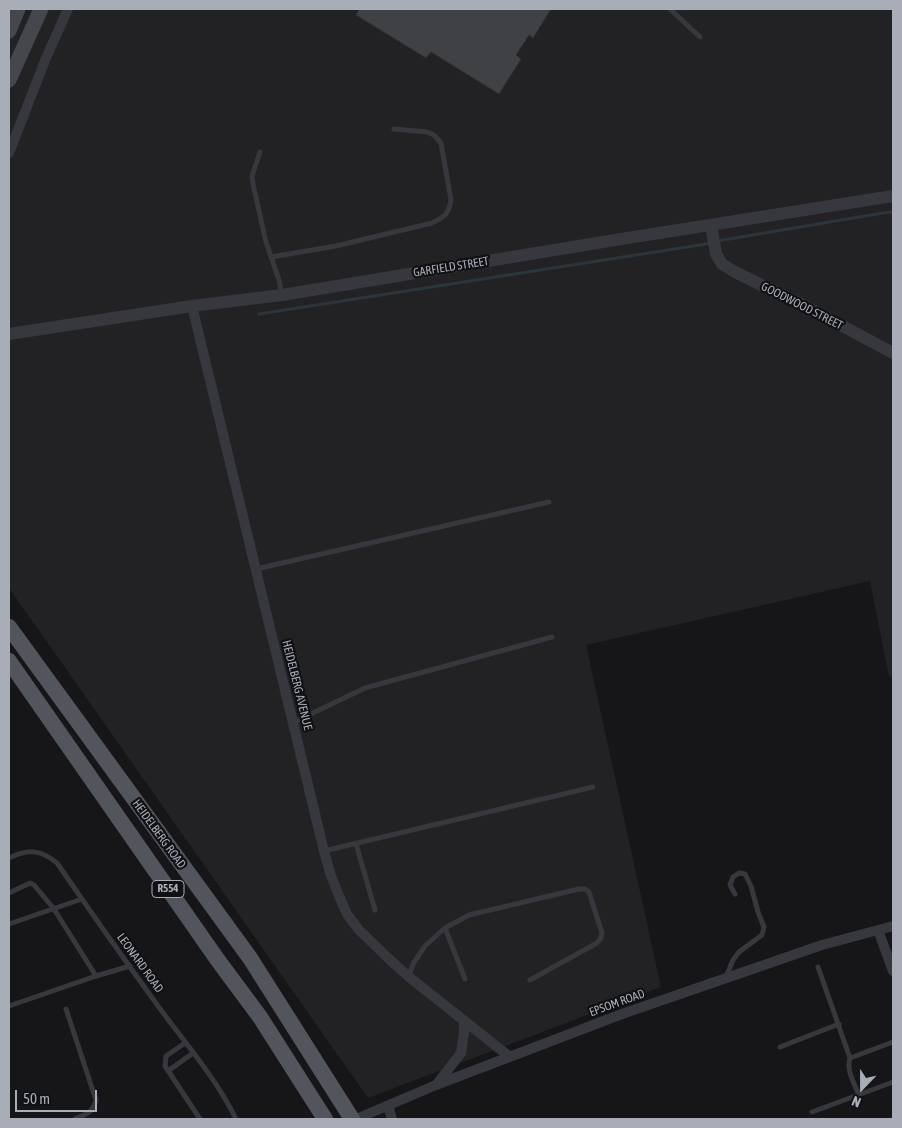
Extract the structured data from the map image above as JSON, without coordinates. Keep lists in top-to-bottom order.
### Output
{
  "streets": {
    "main road": ["HEIDELBERG ROAD", "R554"],
    "street": [
      "GARFIELD STREET",
      "GOODWOOD STREET",
      "HEIDELBERG AVENUE",
      "EPSOM ROAD"
    ],
    "lane": ["LEONARD ROAD"]
  },
  "crossings": [
    ["GARFIELD STREET", "GOODWOOD STREET"],
    ["GARFIELD STREET", "HEIDELBERG AVENUE"],
    ["HEIDELBERG AVENUE", "EPSOM ROAD"]
  ],
  "scale_bar": "50 m",
  "north": "bottom"
}
